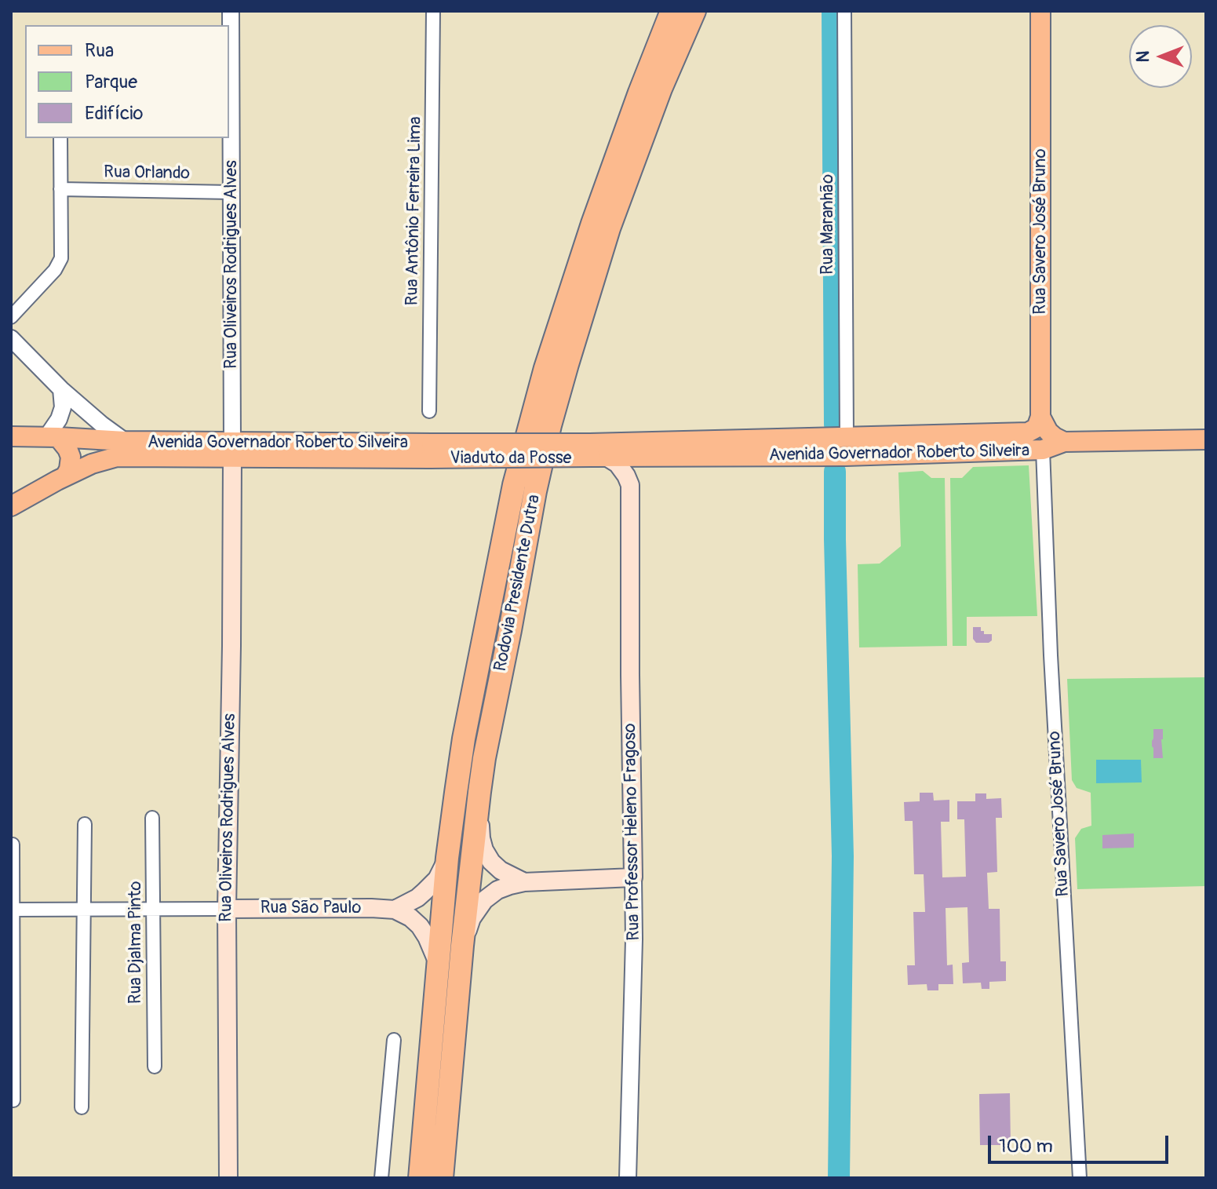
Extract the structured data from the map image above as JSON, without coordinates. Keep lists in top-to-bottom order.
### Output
{
  "streets": {
    "highway": ["Rodovia Presidente Dutra"],
    "main road": [
      "Rua Savero José Bruno",
      "Rua Oliveiros Rodrigues Alves",
      "Avenida Governador Roberto Silveira",
      "Viaduto da Posse",
      "Rua Professor Heleno Fragoso",
      "Rua São Paulo"
    ],
    "street": [
      "Rua Orlando",
      "Rua Antônio Ferreira Lima",
      "Rua Maranhão",
      "Rua Djalma Pinto"
    ]
  },
  "crossings": [
    ["Rua Orlando", "Rua Oliveiros Rodrigues Alves"],
    ["Rua Maranhão", "Avenida Governador Roberto Silveira"],
    ["Rua Savero José Bruno", "Avenida Governador Roberto Silveira"],
    ["Rua Oliveiros Rodrigues Alves", "Avenida Governador Roberto Silveira"],
    ["Rua Oliveiros Rodrigues Alves", "Rua São Paulo"],
    ["Avenida Governador Roberto Silveira", "Viaduto da Posse"],
    ["Avenida Governador Roberto Silveira", "Rua Professor Heleno Fragoso"]
  ],
  "legend": ["Rua", "Parque", "Edifício"],
  "scale_bar": "100 m",
  "north": "left"
}
